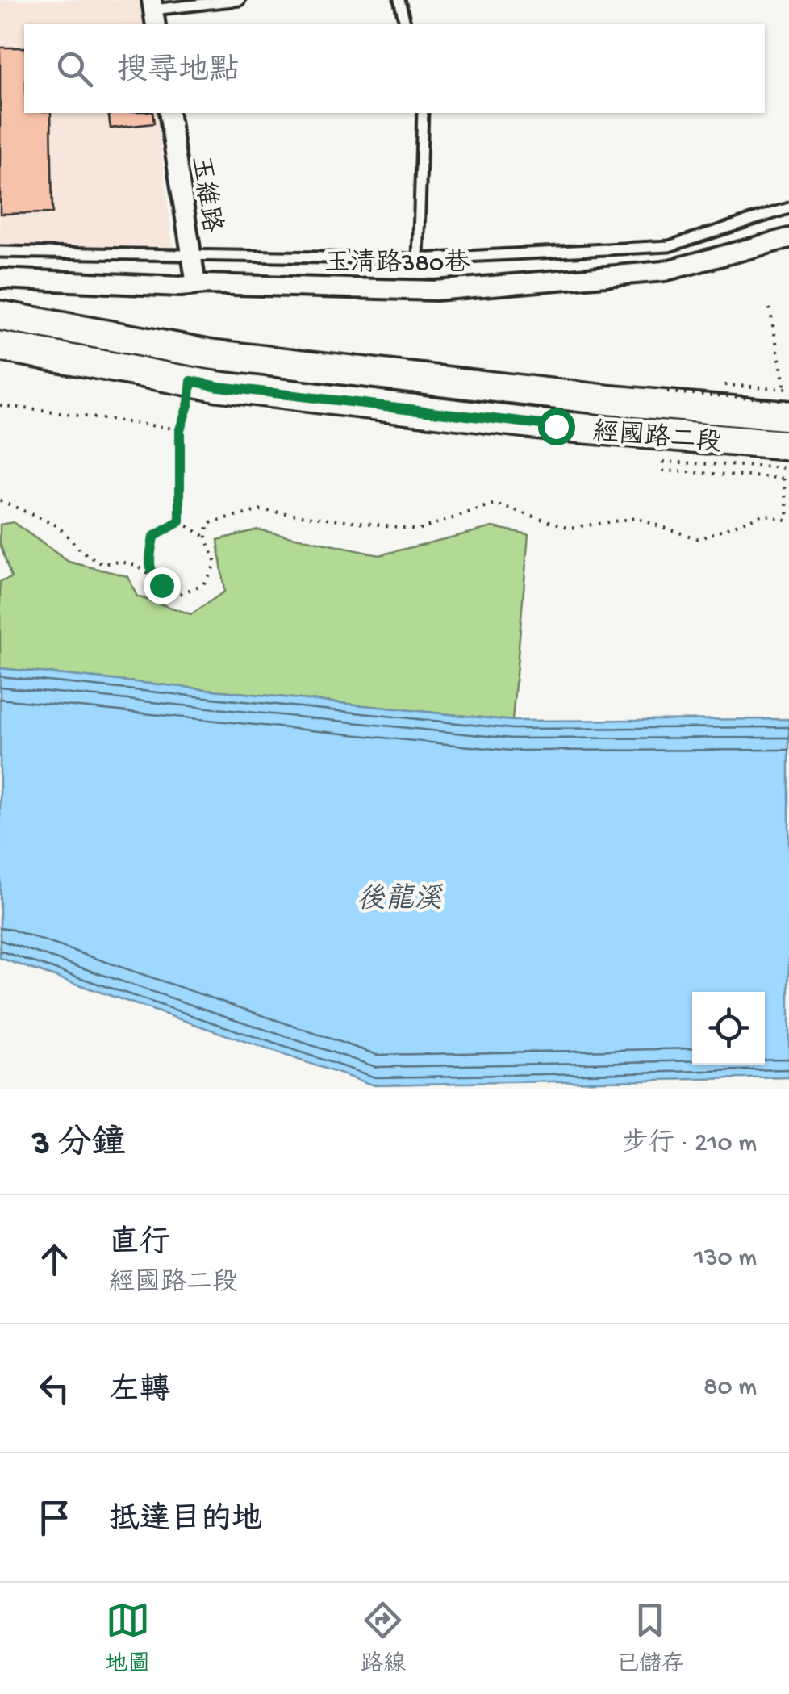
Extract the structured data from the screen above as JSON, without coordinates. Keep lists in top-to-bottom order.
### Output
{
  "streets": {
    "main road": ["經國路二段"],
    "street": ["玉維路", "玉清路380巷"]
  },
  "crossings": [
    ["玉維路", "玉清路380巷"]
  ],
  "water": ["後龍溪"],
  "page": {
    "search": "搜尋地點",
    "heading": ["3 分鐘", "步行 · 210 m"],
    "list": [
      ["直行", "經國路二段", "130 m"],
      ["左轉", "80 m"],
      "抵達目的地"
    ],
    "nav": ["地圖", "路線", "已儲存"]
  }
}
